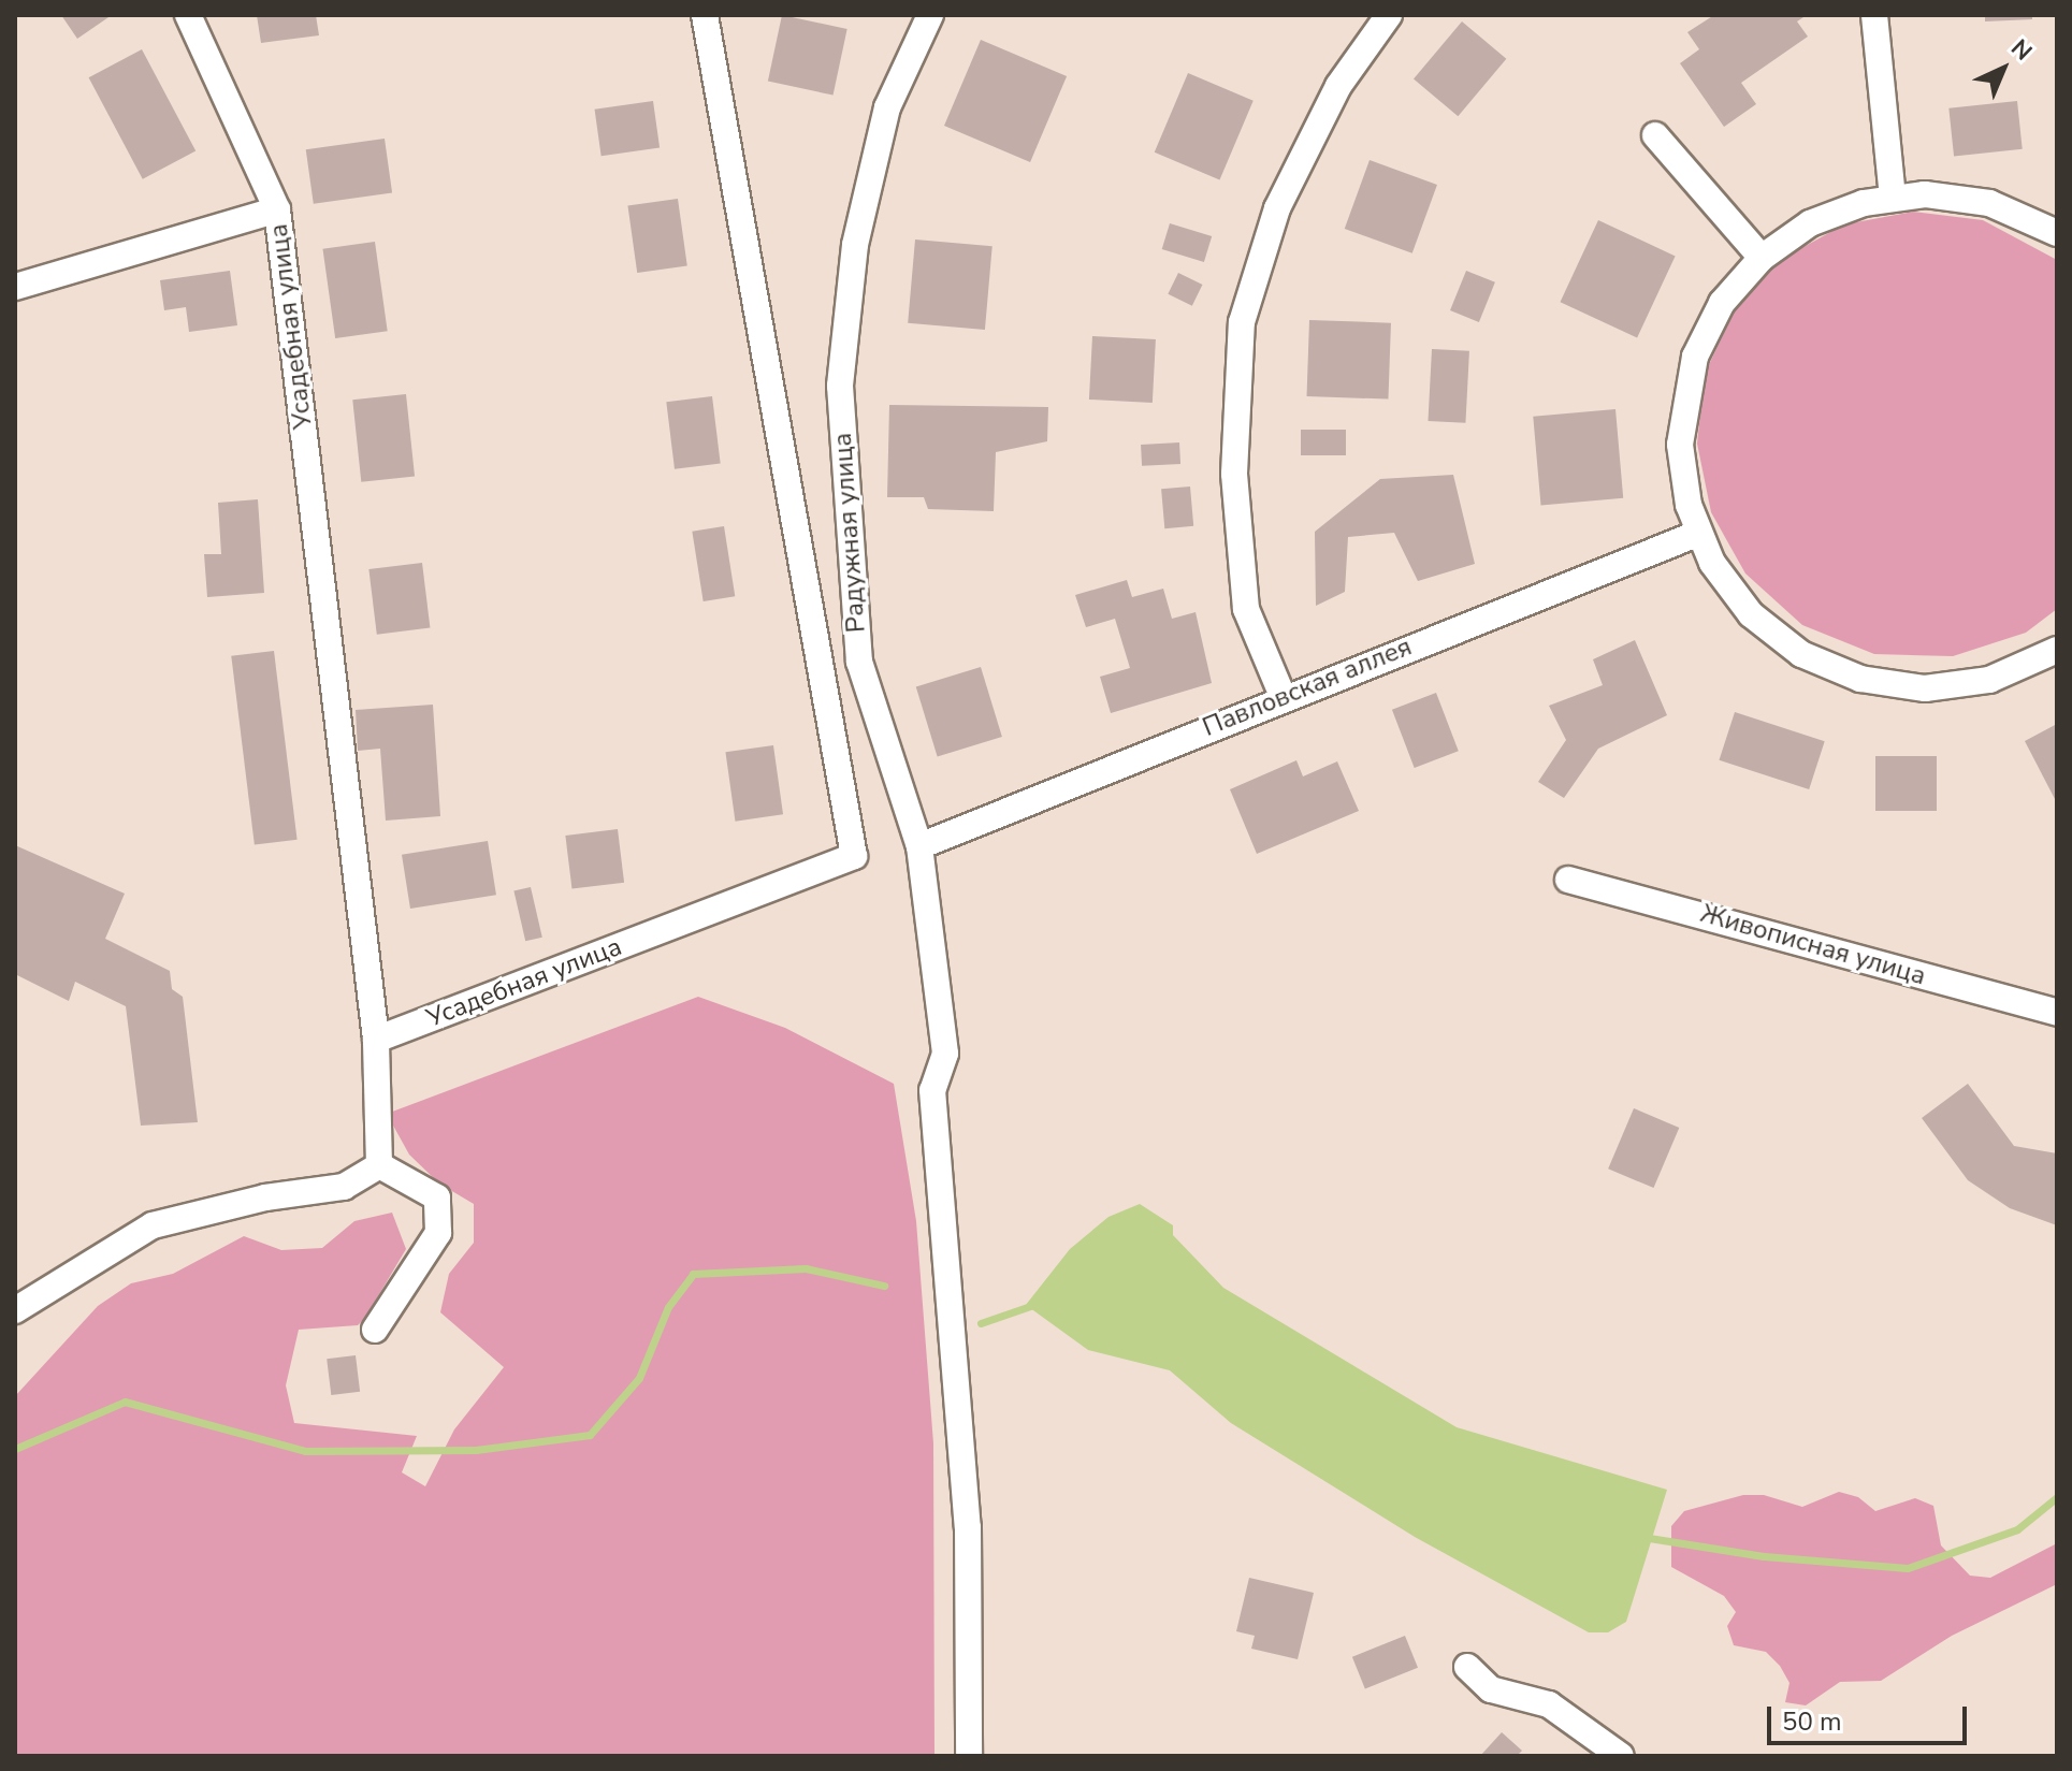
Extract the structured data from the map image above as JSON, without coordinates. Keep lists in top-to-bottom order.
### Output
{
  "streets": {
    "street": [
      "Усадебная улица",
      "Радужная улица",
      "Павловская аллея",
      "Живописная улица"
    ]
  },
  "crossings": [
    ["Радужная улица", "Павловская аллея"]
  ],
  "scale_bar": "50 m",
  "north": "top right"
}
